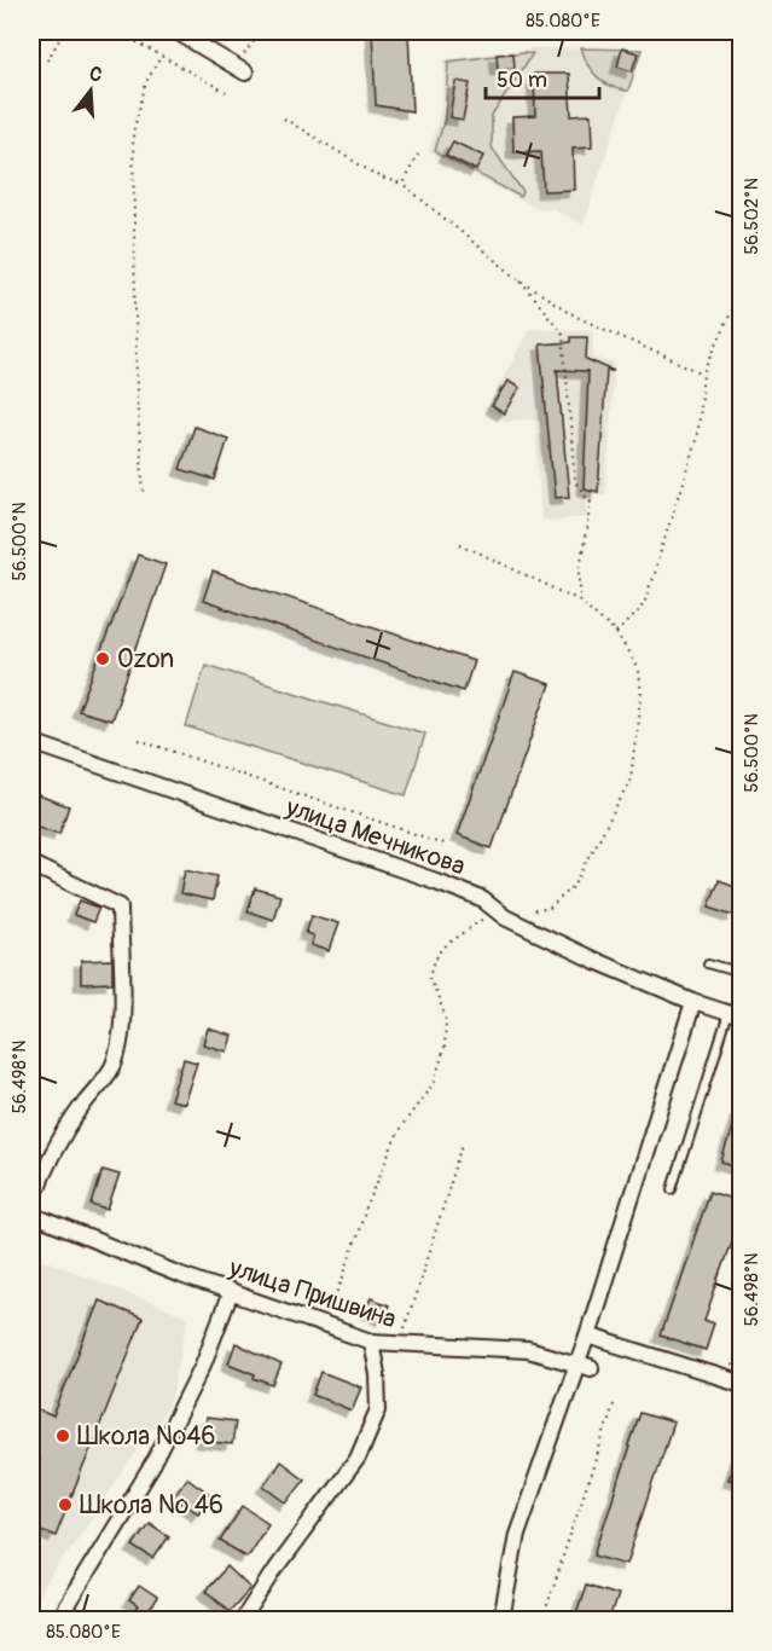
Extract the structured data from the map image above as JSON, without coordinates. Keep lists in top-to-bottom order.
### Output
{
  "streets": {
    "street": ["улица Мечникова", "улица Пришвина"]
  },
  "places": ["Ozon", "Школа №46", "Школа № 46"],
  "scale_bar": "50 m",
  "north": "top",
  "coordinates": [
    "85.080°E",
    "56.502°N",
    "56.500°N",
    "56.498°N"
  ]
}
